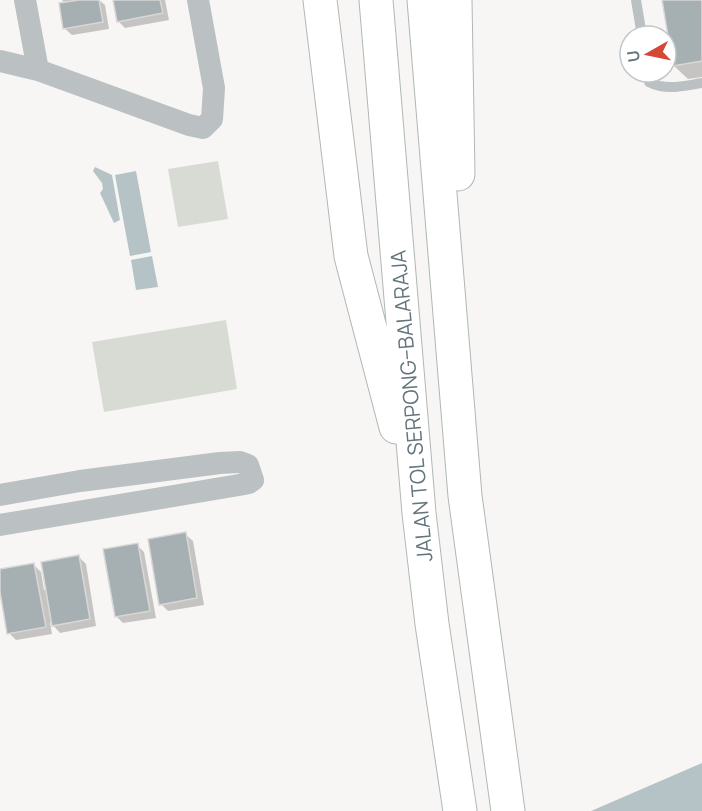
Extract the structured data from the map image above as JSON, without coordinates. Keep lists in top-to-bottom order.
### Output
{
  "streets": {
    "highway": ["JALAN TOL SERPONG–BALARAJA"]
  },
  "north": "left"
}
